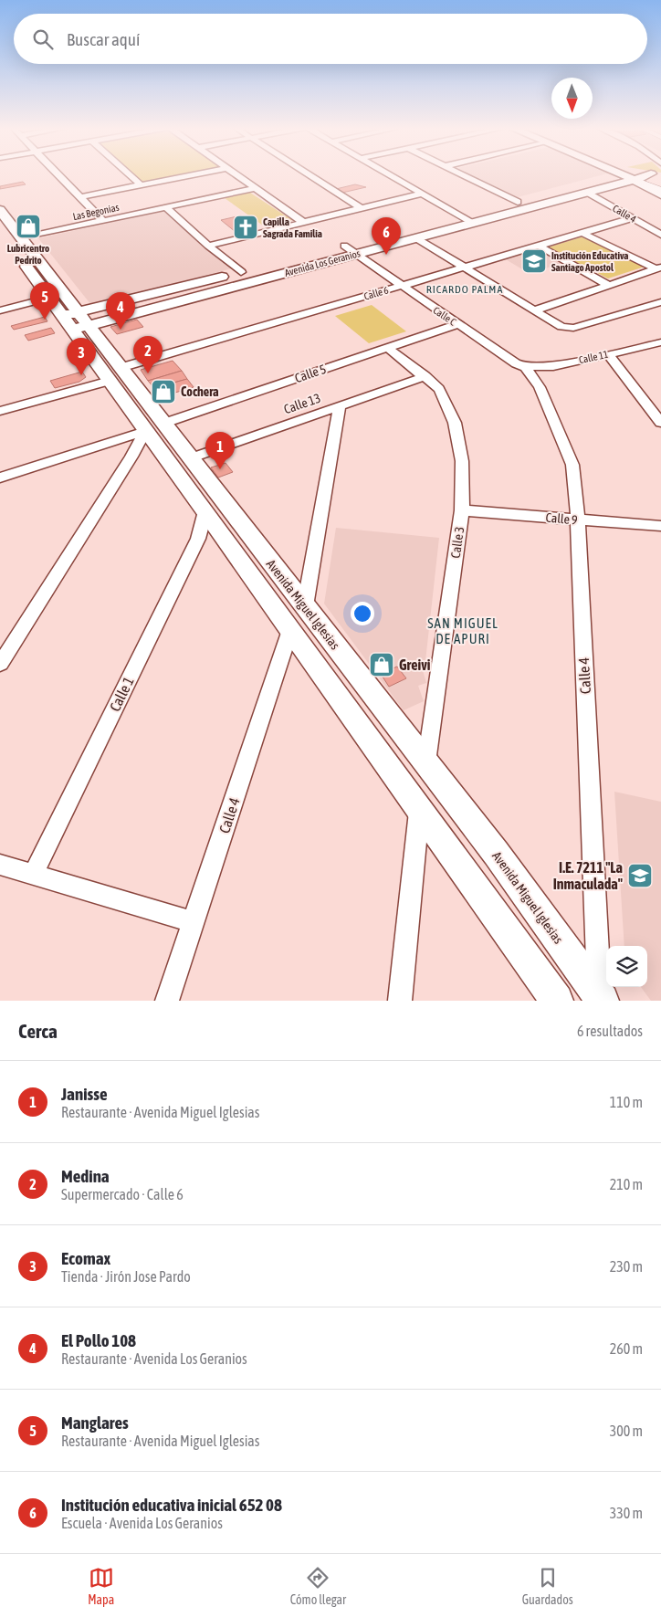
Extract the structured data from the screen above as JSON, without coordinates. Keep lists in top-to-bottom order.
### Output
{
  "streets": {
    "main road": ["Avenida Los Geranios", "Avenida Miguel Iglesias"],
    "street": [
      "Las Begonias",
      "Calle 4",
      "Calle 6",
      "Calle C",
      "Calle 11",
      "Calle 5",
      "Calle 13",
      "Calle 9",
      "Calle 3",
      "Calle 1"
    ]
  },
  "crossings": [
    ["Las Begonias", "Avenida Miguel Iglesias"],
    ["Calle 4", "Avenida Los Geranios"],
    ["Calle 4", "Calle 6"],
    ["Calle 4", "Calle C"],
    ["Calle 4", "Calle 11"],
    ["Calle 4", "Calle 9"],
    ["Calle 4", "Avenida Miguel Iglesias"],
    ["Avenida Los Geranios", "Calle C"],
    ["Avenida Los Geranios", "Avenida Miguel Iglesias"],
    ["Calle 6", "Calle C"],
    ["Calle 6", "Avenida Miguel Iglesias"],
    ["Calle C", "Calle 11"],
    ["Calle C", "Calle 5"],
    ["Calle 5", "Calle 3"],
    ["Calle 5", "Avenida Miguel Iglesias"],
    ["Calle 13", "Calle 3"],
    ["Calle 13", "Avenida Miguel Iglesias"],
    ["Calle 9", "Calle 3"],
    ["Calle 3", "Avenida Miguel Iglesias"],
    ["Avenida Miguel Iglesias", "Calle 1"]
  ],
  "districts": ["RICARDO PALMA", "SAN MIGUEL DE APURI"],
  "places": {
    "shop": ["Lubricentro Pedrito", "Cochera", "Greivi"],
    "church": ["Capilla Sagrada Familia"],
    "school or university": ["Institución Educativa Santiago Apostol", "I.E. 7211 \"La Inmaculada\""]
  },
  "north": "bottom",
  "page": {
    "search": "Buscar aquí",
    "pins": [
      "6",
      "5",
      "4",
      "2",
      "3",
      "1"
    ],
    "heading": ["Cerca", "6 resultados"],
    "list": [
      {
        "mark": "1",
        "name": "Janisse",
        "note": "Restaurante · Avenida Miguel Iglesias",
        "value": "110 m"
      },
      {
        "mark": "2",
        "name": "Medina",
        "note": "Supermercado · Calle 6",
        "value": "210 m"
      },
      {
        "mark": "3",
        "name": "Ecomax",
        "note": "Tienda · Jirón Jose Pardo",
        "value": "230 m"
      },
      {
        "mark": "4",
        "name": "El Pollo 108",
        "note": "Restaurante · Avenida Los Geranios",
        "value": "260 m"
      },
      {
        "mark": "5",
        "name": "Manglares",
        "note": "Restaurante · Avenida Miguel Iglesias",
        "value": "300 m"
      },
      {
        "mark": "6",
        "name": "Institución educativa inicial 652 08",
        "note": "Escuela · Avenida Los Geranios",
        "value": "330 m"
      }
    ],
    "nav": ["Mapa", "Cómo llegar", "Guardados"]
  }
}
